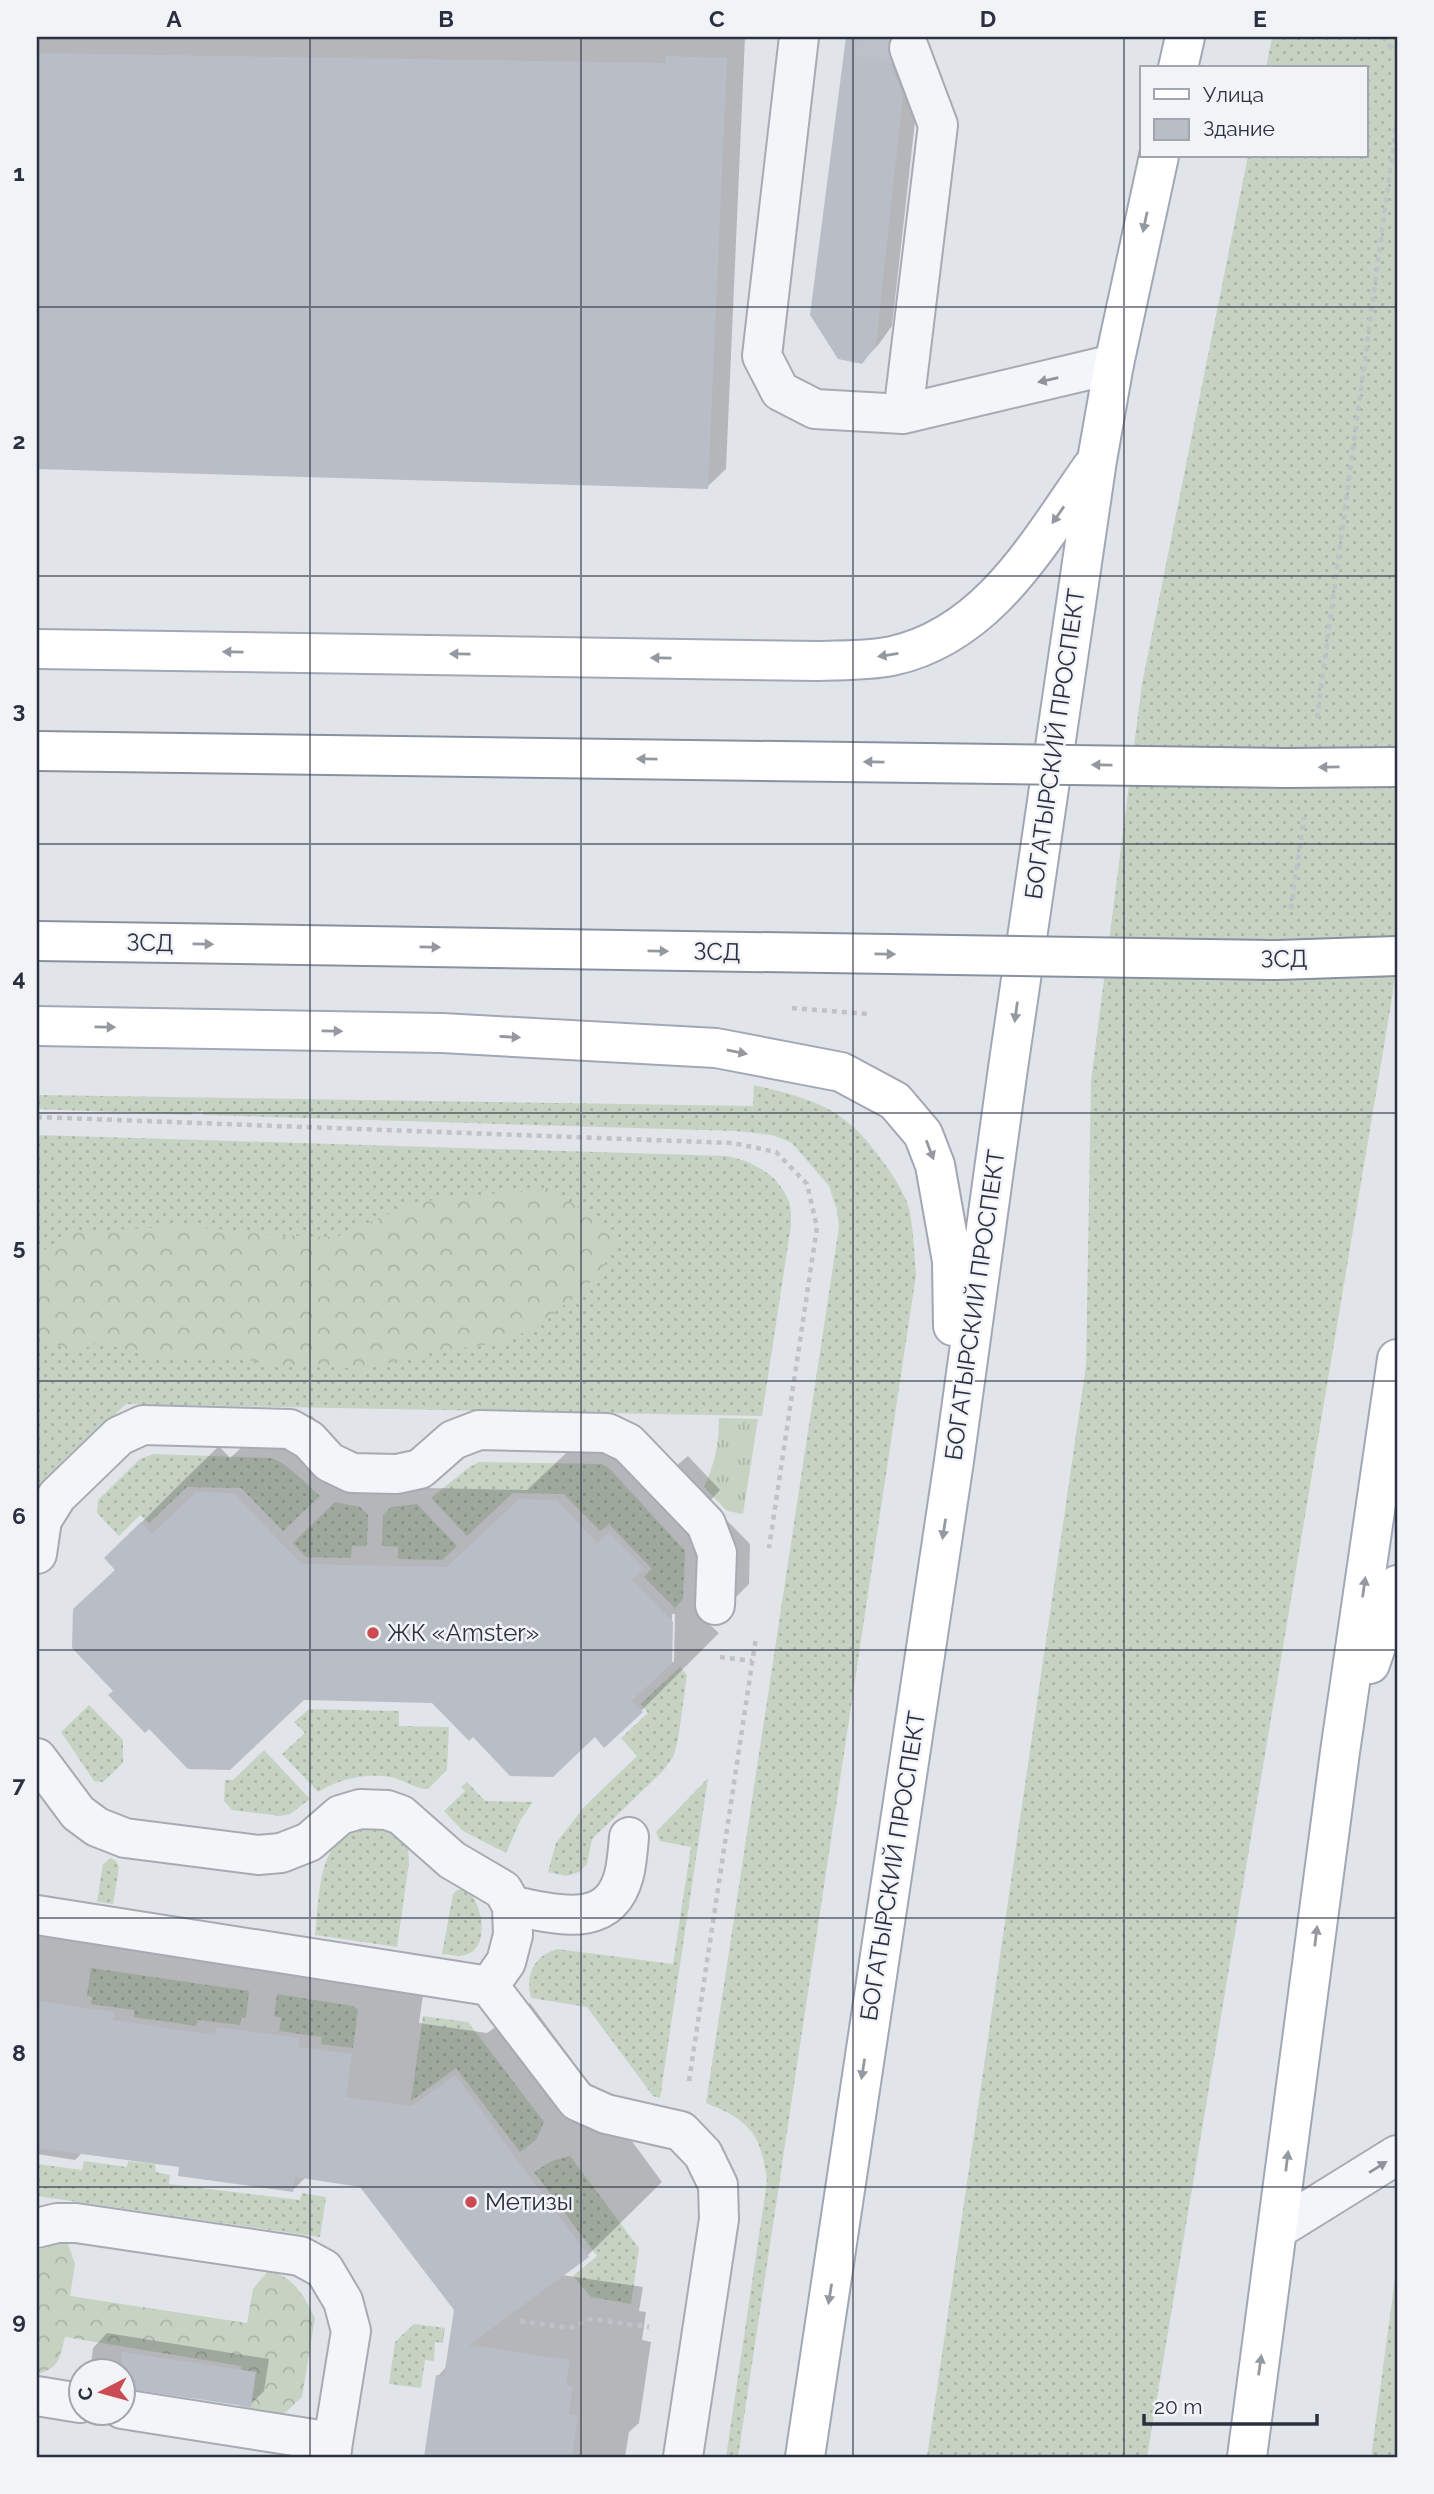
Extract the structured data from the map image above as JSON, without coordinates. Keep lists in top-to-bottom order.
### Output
{
  "streets": {
    "main road": ["БОГАТЫРСКИЙ ПРОСПЕКТ", "ЗСД"]
  },
  "one_way": ["БОГАТЫРСКИЙ ПРОСПЕКТ"],
  "places": ["ЖК «Amster»", "Метизы"],
  "legend": ["Улица", "Здание"],
  "scale_bar": "20 m",
  "north": "left",
  "grid": {
    "columns": [
      "A",
      "B",
      "C",
      "D",
      "E"
    ],
    "rows": [
      "1",
      "2",
      "3",
      "4",
      "5",
      "6",
      "7",
      "8",
      "9"
    ]
  }
}
